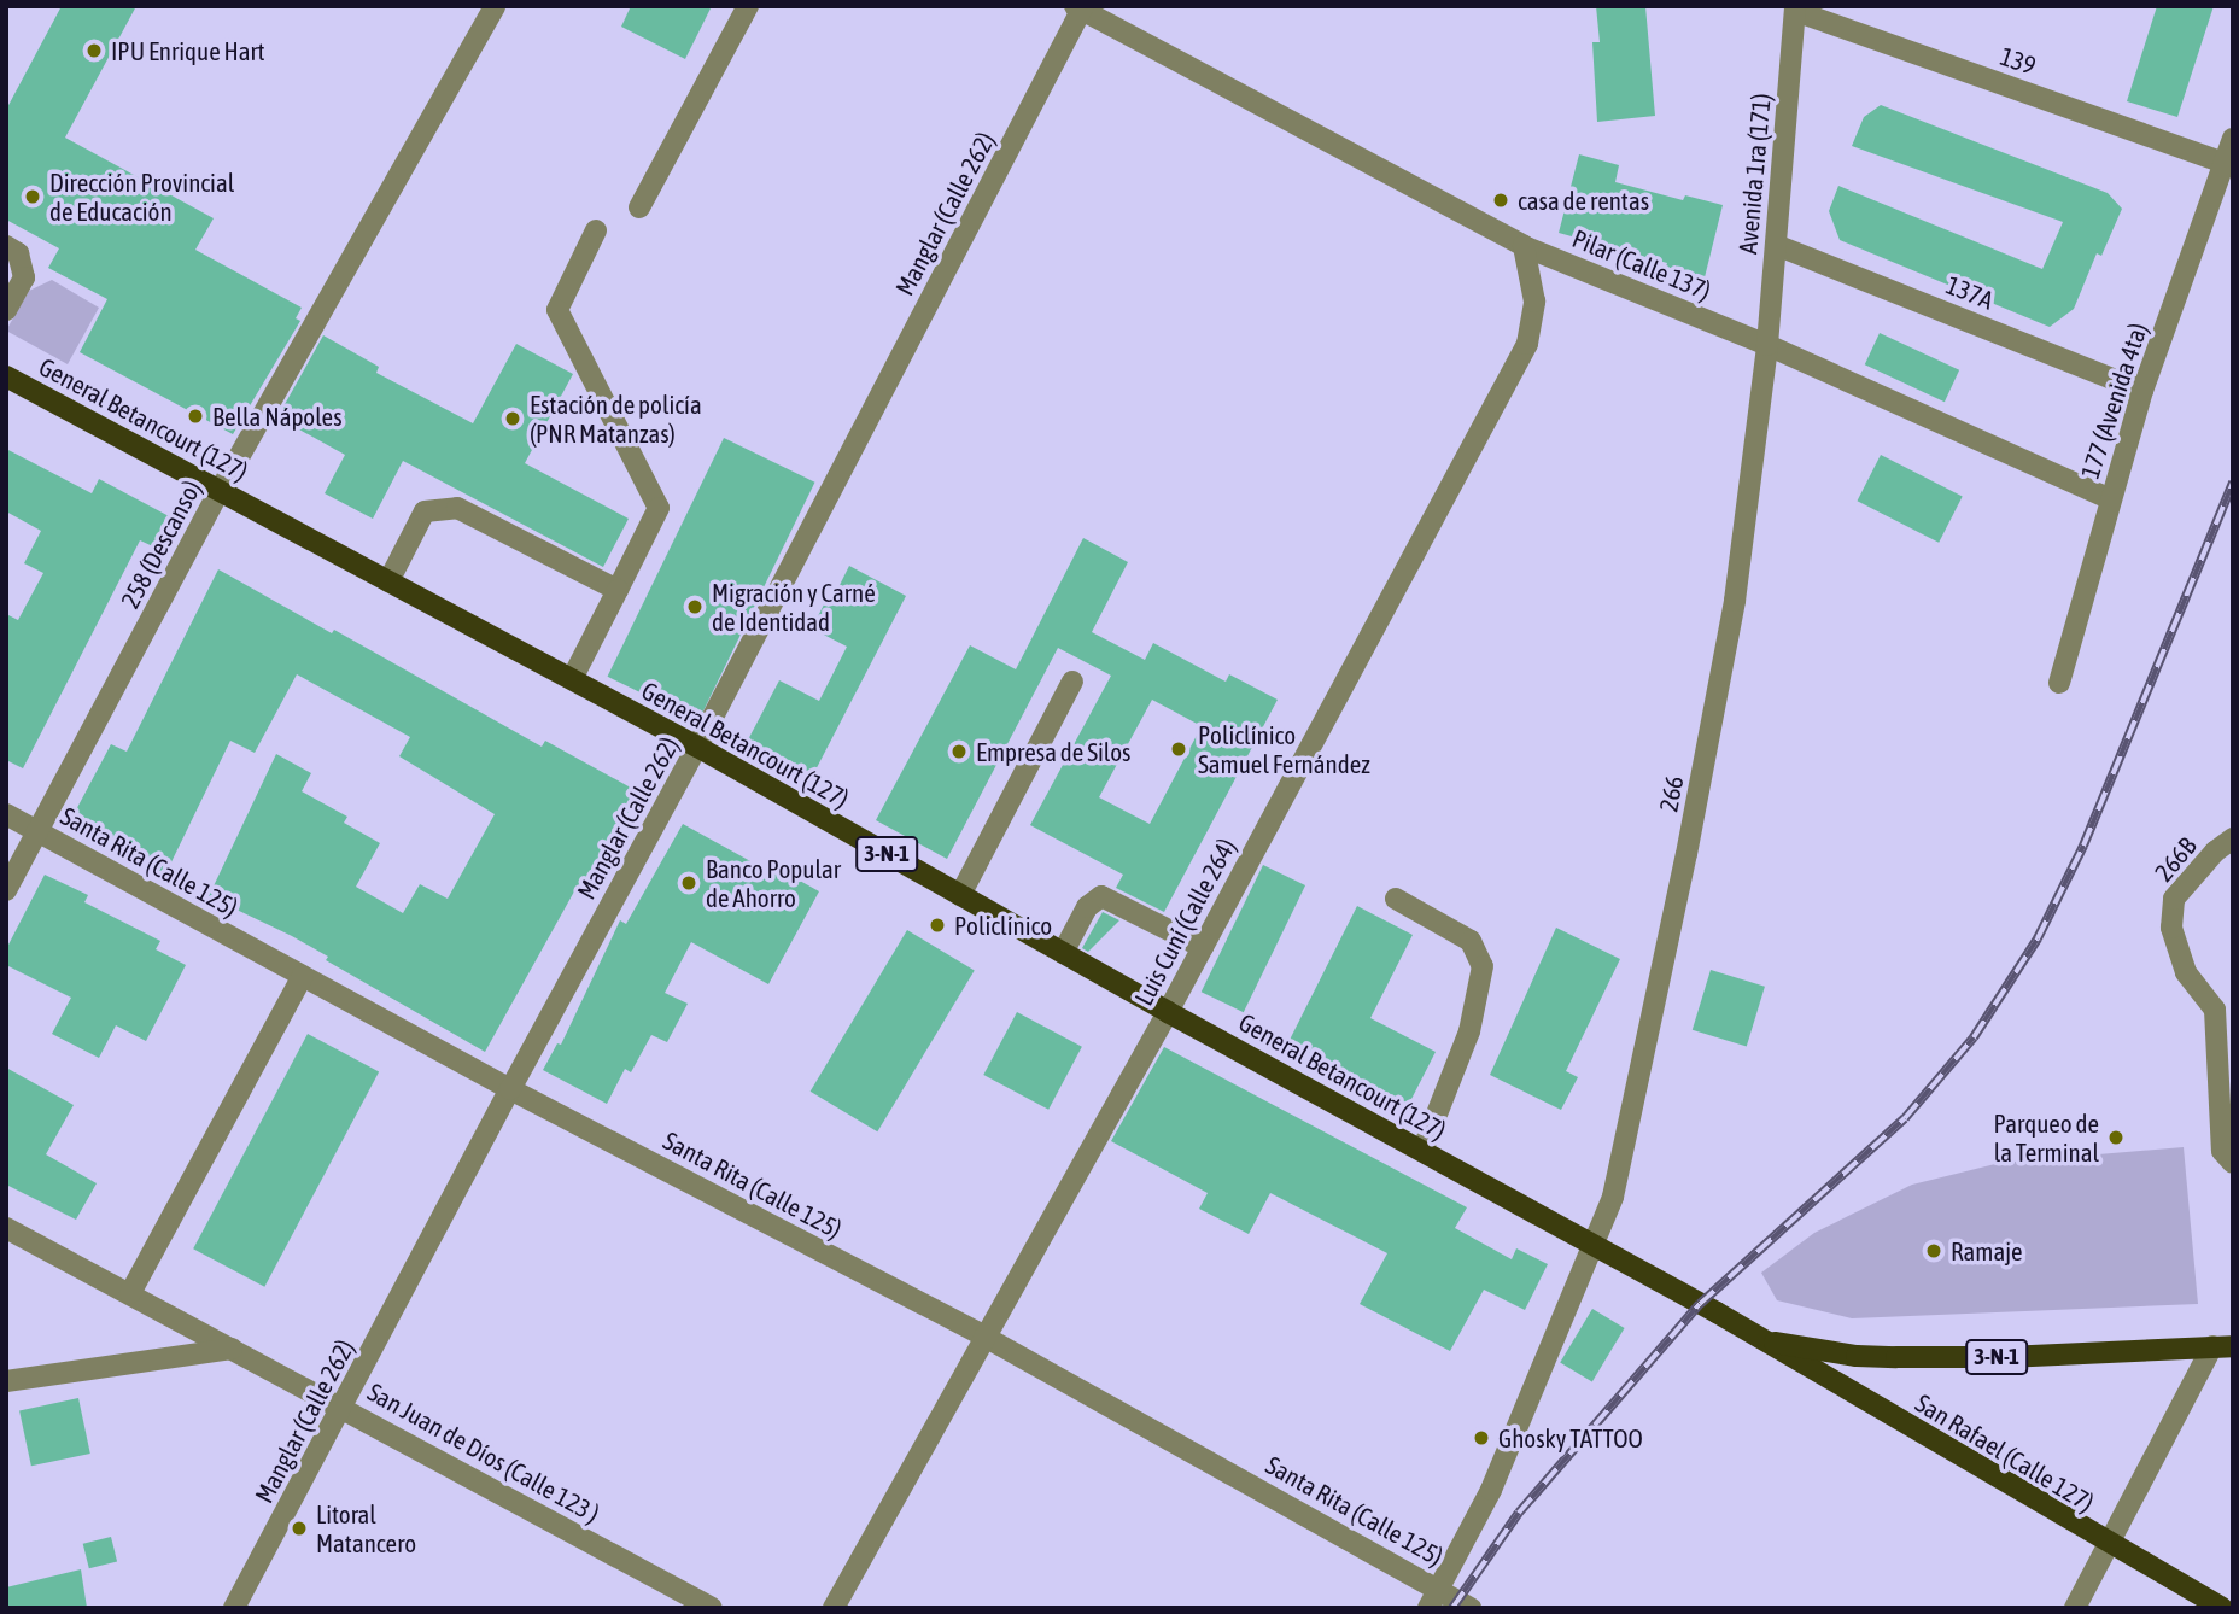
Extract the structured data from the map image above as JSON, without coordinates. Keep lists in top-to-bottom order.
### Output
{
  "streets": {
    "main road": ["General Betancourt (127)", "3-N-1", "San Rafael (Calle 127)"],
    "street": [
      "139",
      "Avenida 1ra (171)",
      "Manglar (Calle 262)",
      "Pilar (Calle 137)",
      "137A",
      "177 (Avenida 4ta)",
      "258 (Descanso)",
      "266",
      "266B",
      "Santa Rita (Calle 125)",
      "Luis Cuní (Calle 264)",
      "San Juan de Díos (Calle 123 )"
    ]
  },
  "crossings": [
    ["139", "Avenida 1ra (171)"],
    ["139", "177 (Avenida 4ta)"],
    ["Avenida 1ra (171)", "Pilar (Calle 137)"],
    ["Avenida 1ra (171)", "137A"],
    ["Avenida 1ra (171)", "266"],
    ["Manglar (Calle 262)", "Pilar (Calle 137)"],
    ["Manglar (Calle 262)", "General Betancourt (127)"],
    ["Manglar (Calle 262)", "Santa Rita (Calle 125)"],
    ["Manglar (Calle 262)", "San Juan de Díos (Calle 123 )"],
    ["Pilar (Calle 137)", "177 (Avenida 4ta)"],
    ["Pilar (Calle 137)", "266"],
    ["Pilar (Calle 137)", "Luis Cuní (Calle 264)"],
    ["137A", "177 (Avenida 4ta)"],
    ["General Betancourt (127)", "258 (Descanso)"],
    ["General Betancourt (127)", "266"],
    ["General Betancourt (127)", "3-N-1"],
    ["General Betancourt (127)", "Luis Cuní (Calle 264)"],
    ["General Betancourt (127)", "San Rafael (Calle 127)"],
    ["258 (Descanso)", "Santa Rita (Calle 125)"],
    ["266", "Santa Rita (Calle 125)"],
    ["3-N-1", "San Rafael (Calle 127)"],
    ["Santa Rita (Calle 125)", "Luis Cuní (Calle 264)"]
  ],
  "places": [
    "IPU Enrique Hart",
    "Dirección Provincial de Educación",
    "casa de rentas",
    "Bella Nápoles",
    "Estación de policía (PNR Matanzas)",
    "Migración y Carné de Identidad",
    "Policlínico Samuel Fernández",
    "Empresa de Silos",
    "Banco Popular de Ahorro",
    "Policlínico",
    "Parqueo de la Terminal",
    "Ramaje",
    "Ghosky TATTOO",
    "Litoral Matancero"
  ]
}
